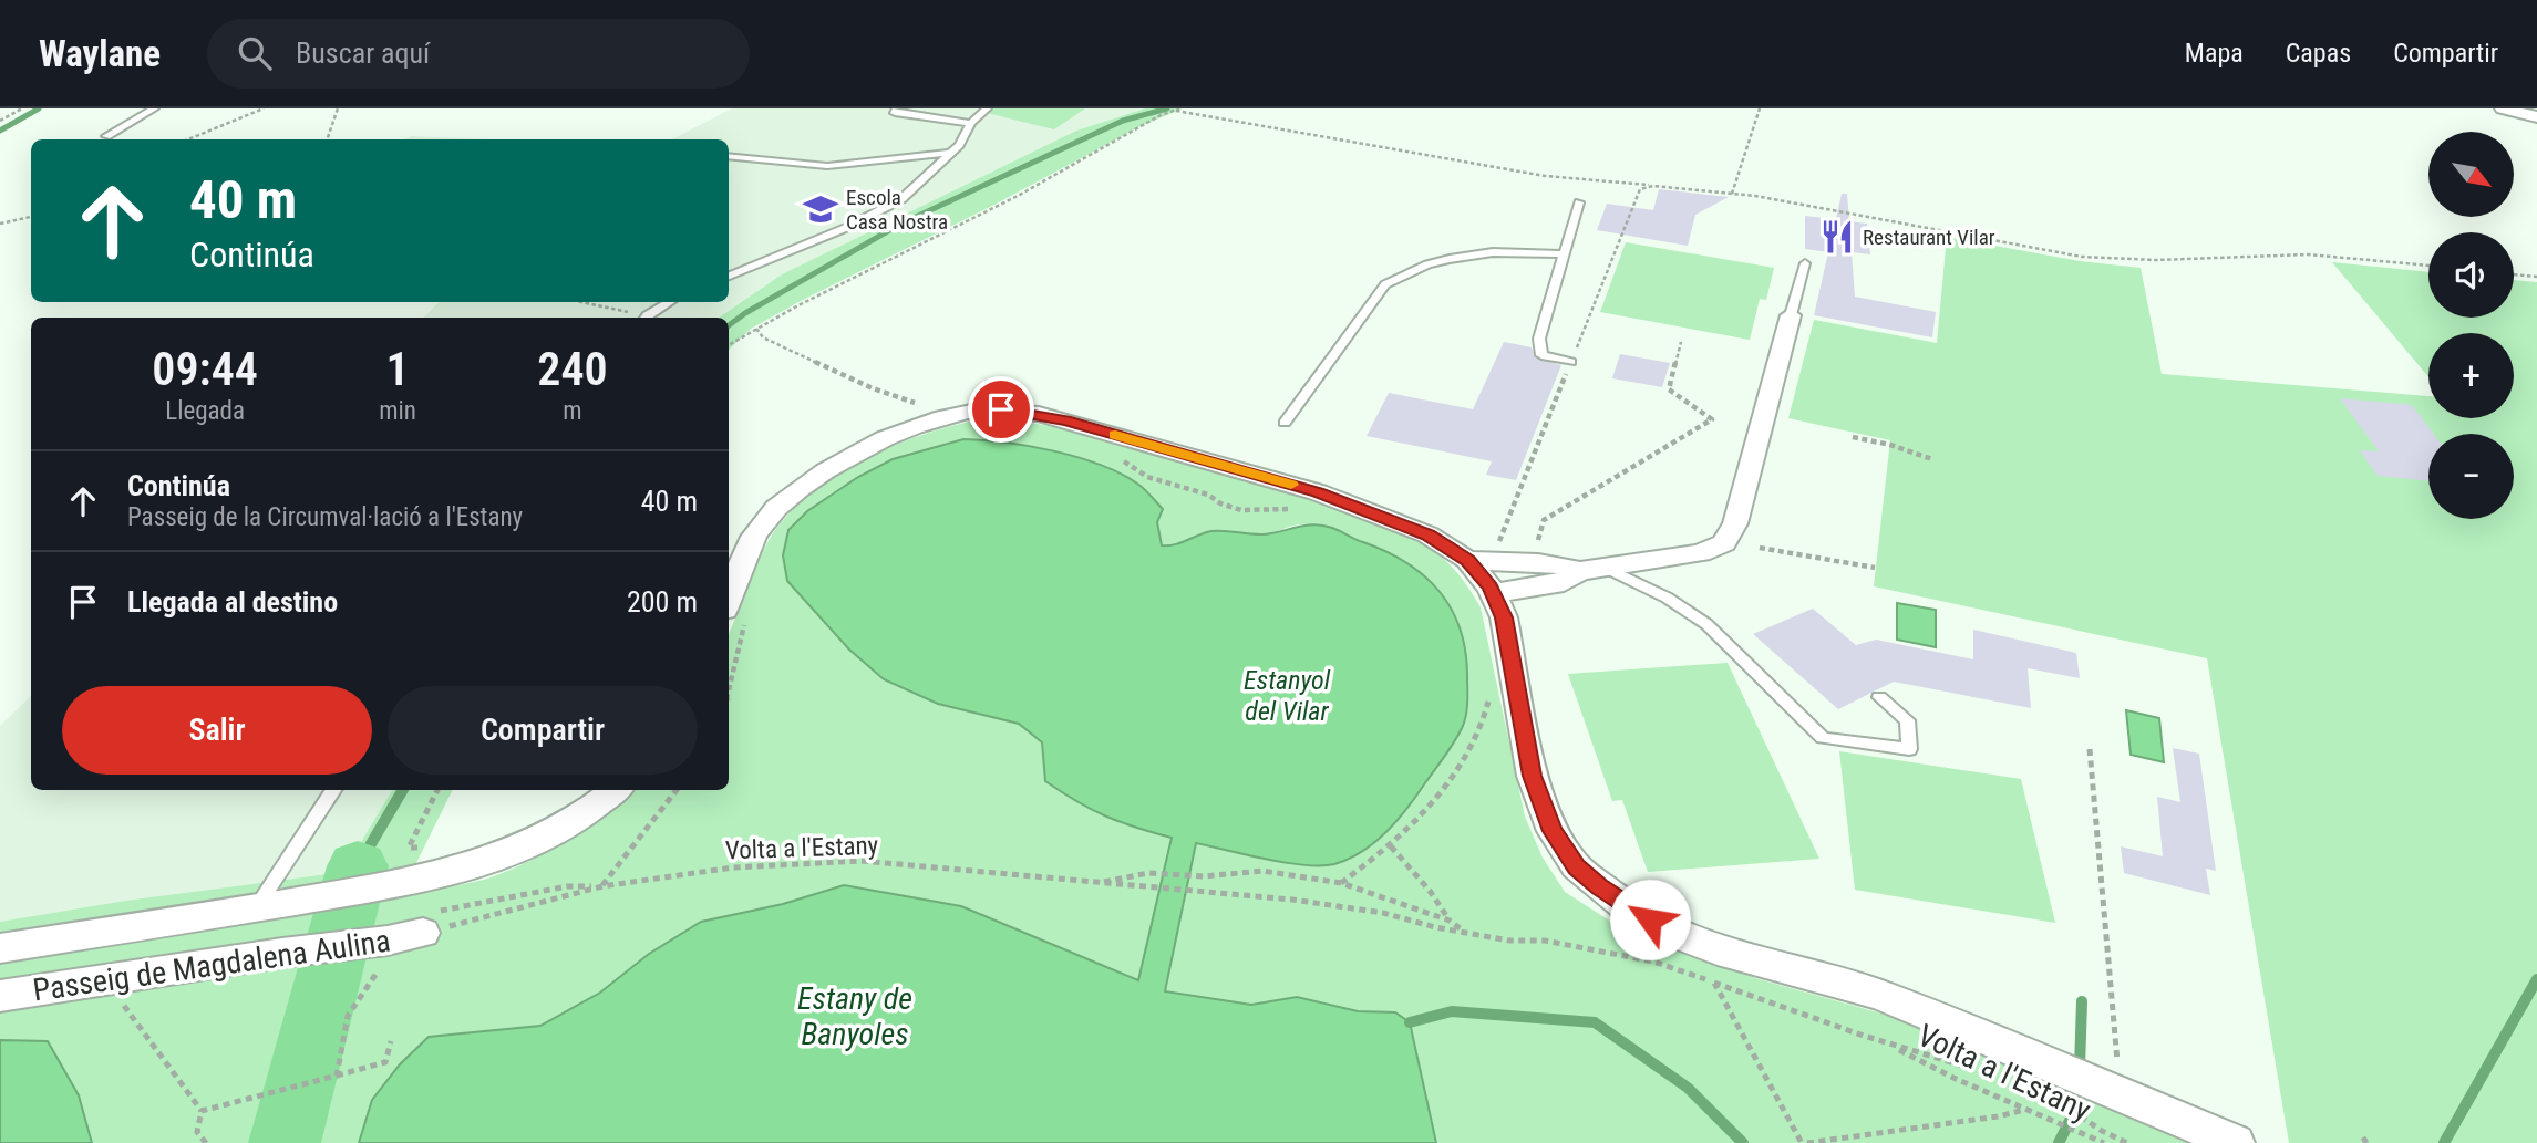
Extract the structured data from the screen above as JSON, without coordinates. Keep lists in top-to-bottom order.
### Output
{
  "streets": {
    "street": ["Passeig de Magdalena Aulina"],
    "path": ["Volta a l'Estany"]
  },
  "crossings": [
    ["Volta a l'Estany", "Passeig de Magdalena Aulina"]
  ],
  "water": ["Estanyol del Vilar", "Estany de Banyoles"],
  "places": {
    "school or university": ["Escola Casa Nostra"],
    "restaurant": ["Restaurant Vilar"]
  },
  "north": "bottom right",
  "page": {
    "header": "Waylane",
    "search": "Buscar aquí",
    "nav": ["Mapa", "Capas", "Compartir"],
    "map_buttons": ["+", "−"],
    "turn": ["40 m", "Continúa"],
    "eta": [
      "09:44",
      "Llegada",
      "1",
      "min",
      "240",
      "m"
    ],
    "list": [
      {
        "name": "Continúa",
        "note": "Passeig de la Circumval·lació a l'Estany",
        "value": "40 m"
      },
      {
        "name": "Llegada al destino",
        "value": "200 m"
      }
    ],
    "buttons": ["Salir", "Compartir"]
  }
}
